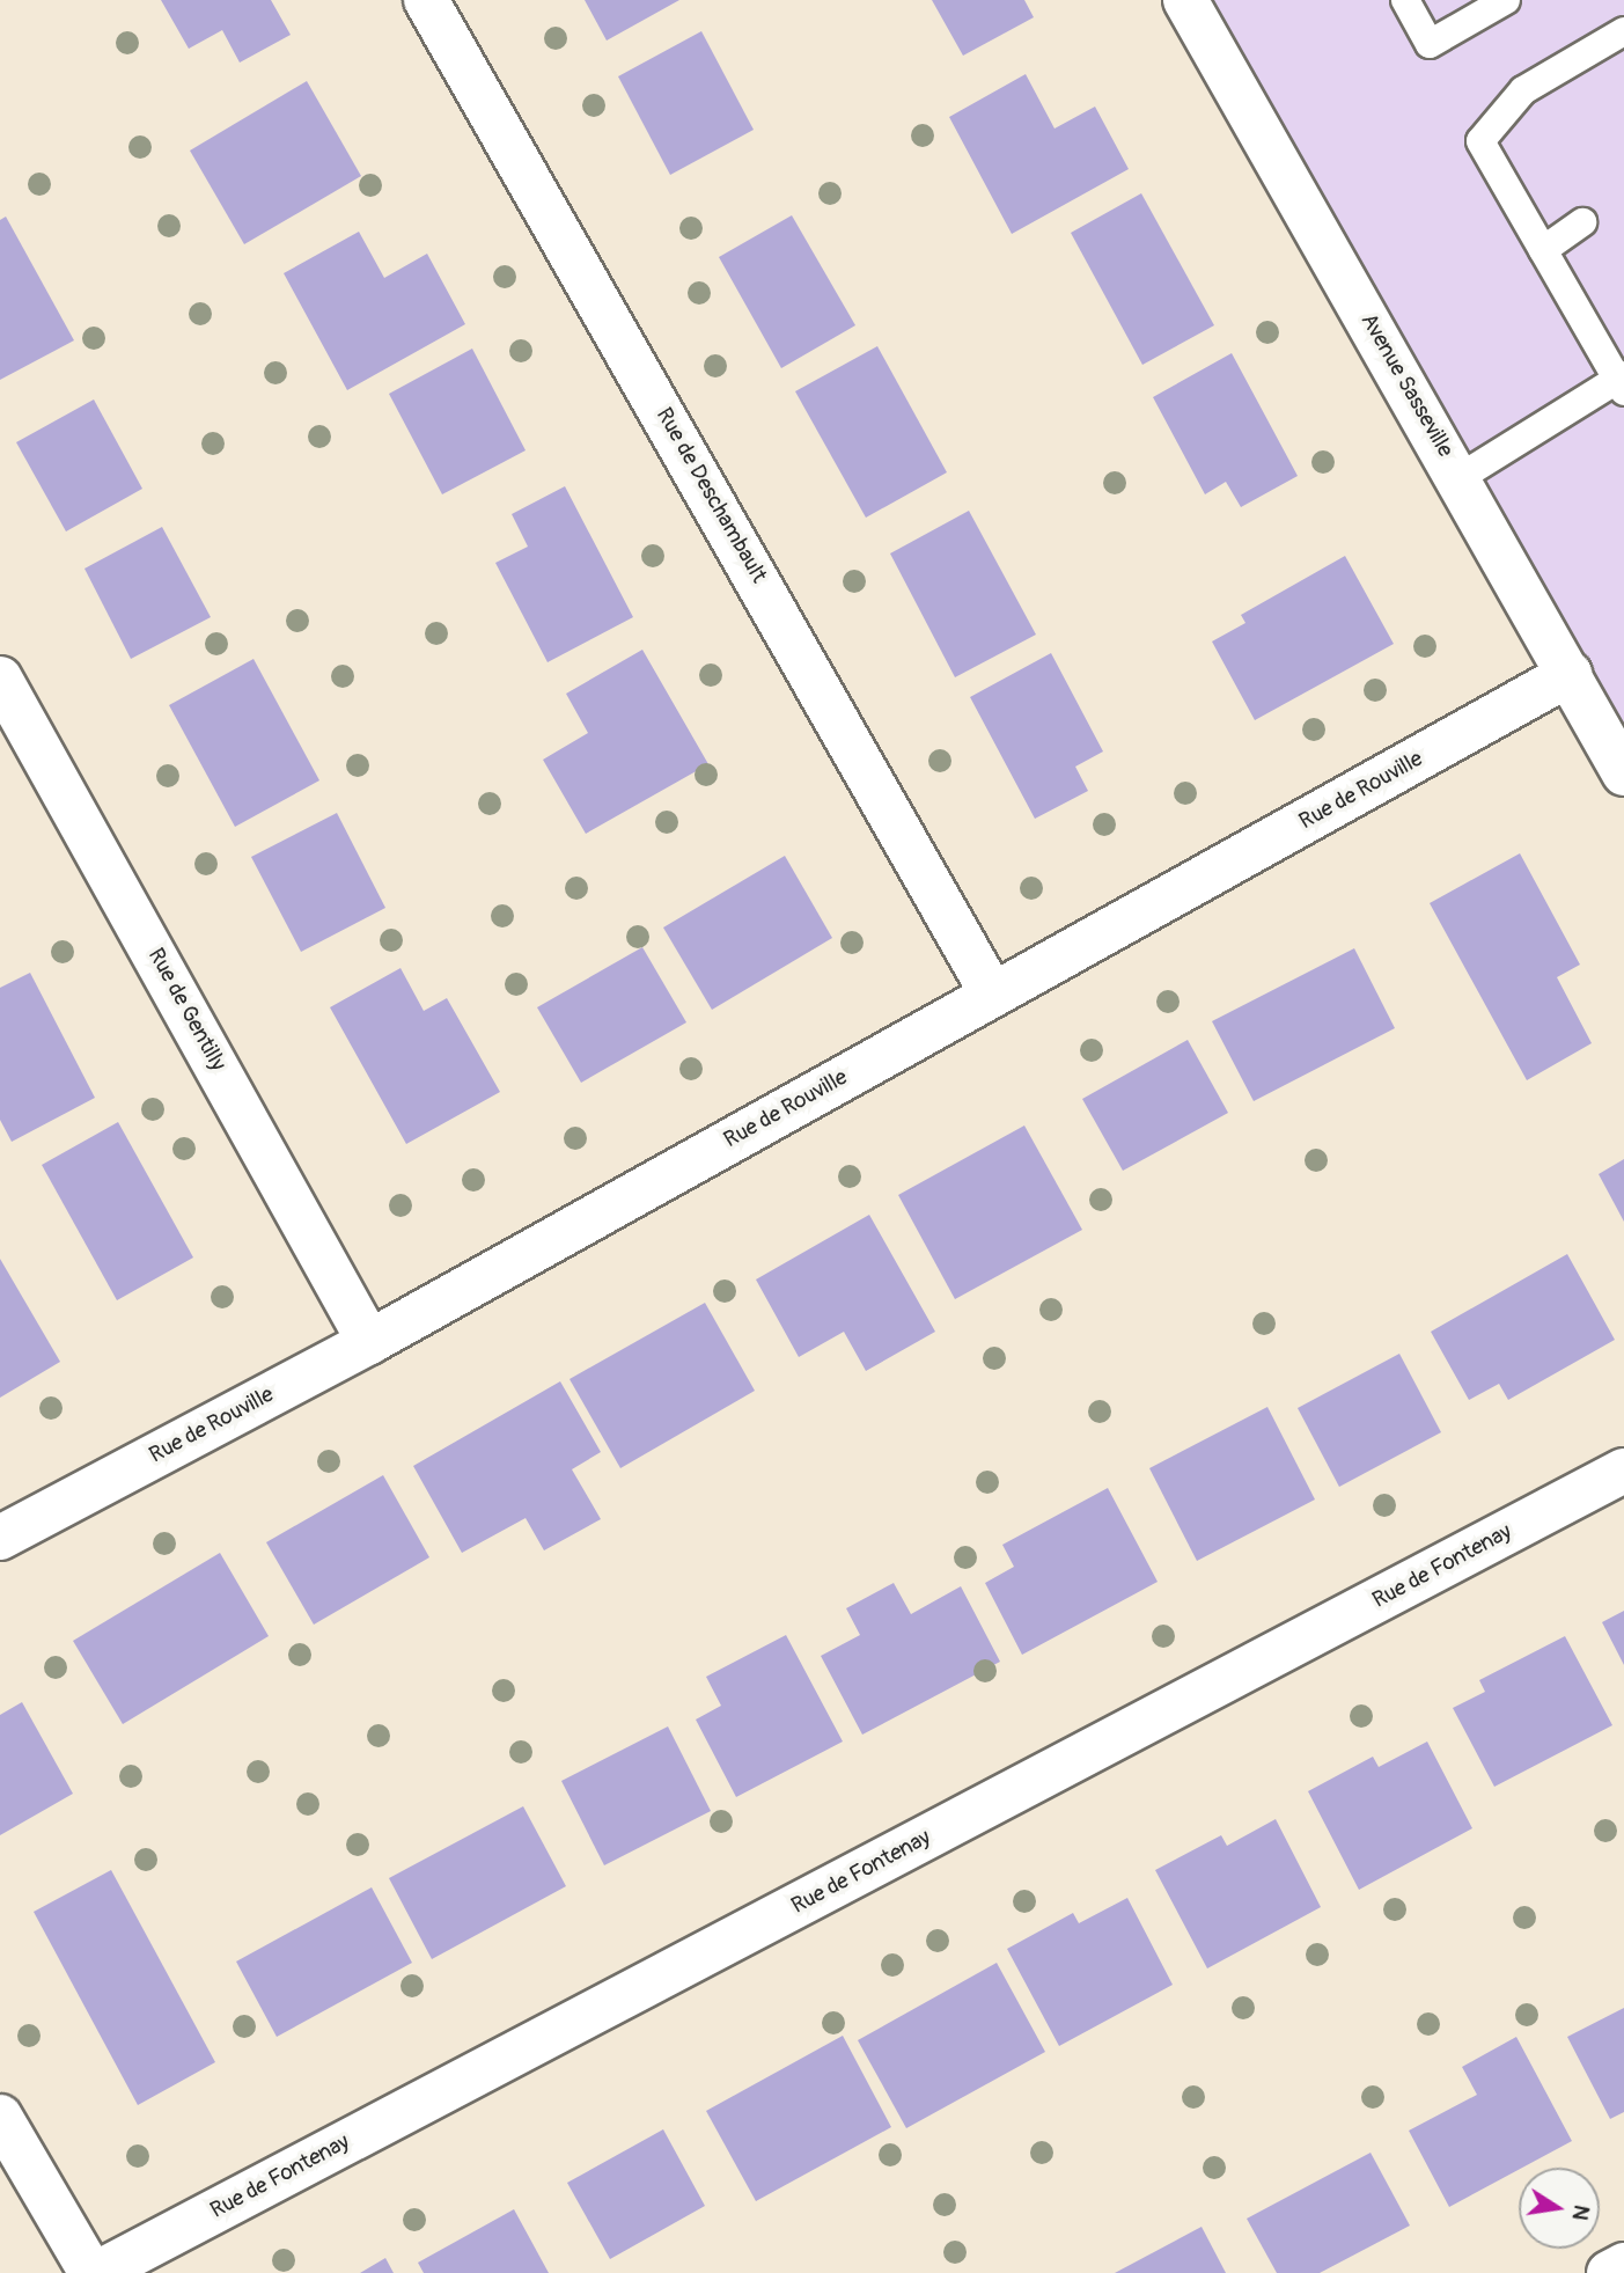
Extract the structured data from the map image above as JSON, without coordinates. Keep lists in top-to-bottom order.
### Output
{
  "streets": {
    "street": [
      "Avenue Sasseville",
      "Rue de Deschambault",
      "Rue de Rouville",
      "Rue de Gentilly",
      "Rue de Fontenay"
    ]
  },
  "crossings": [
    ["Avenue Sasseville", "Rue de Rouville"],
    ["Rue de Deschambault", "Rue de Rouville"],
    ["Rue de Rouville", "Rue de Gentilly"]
  ],
  "north": "right"
}
